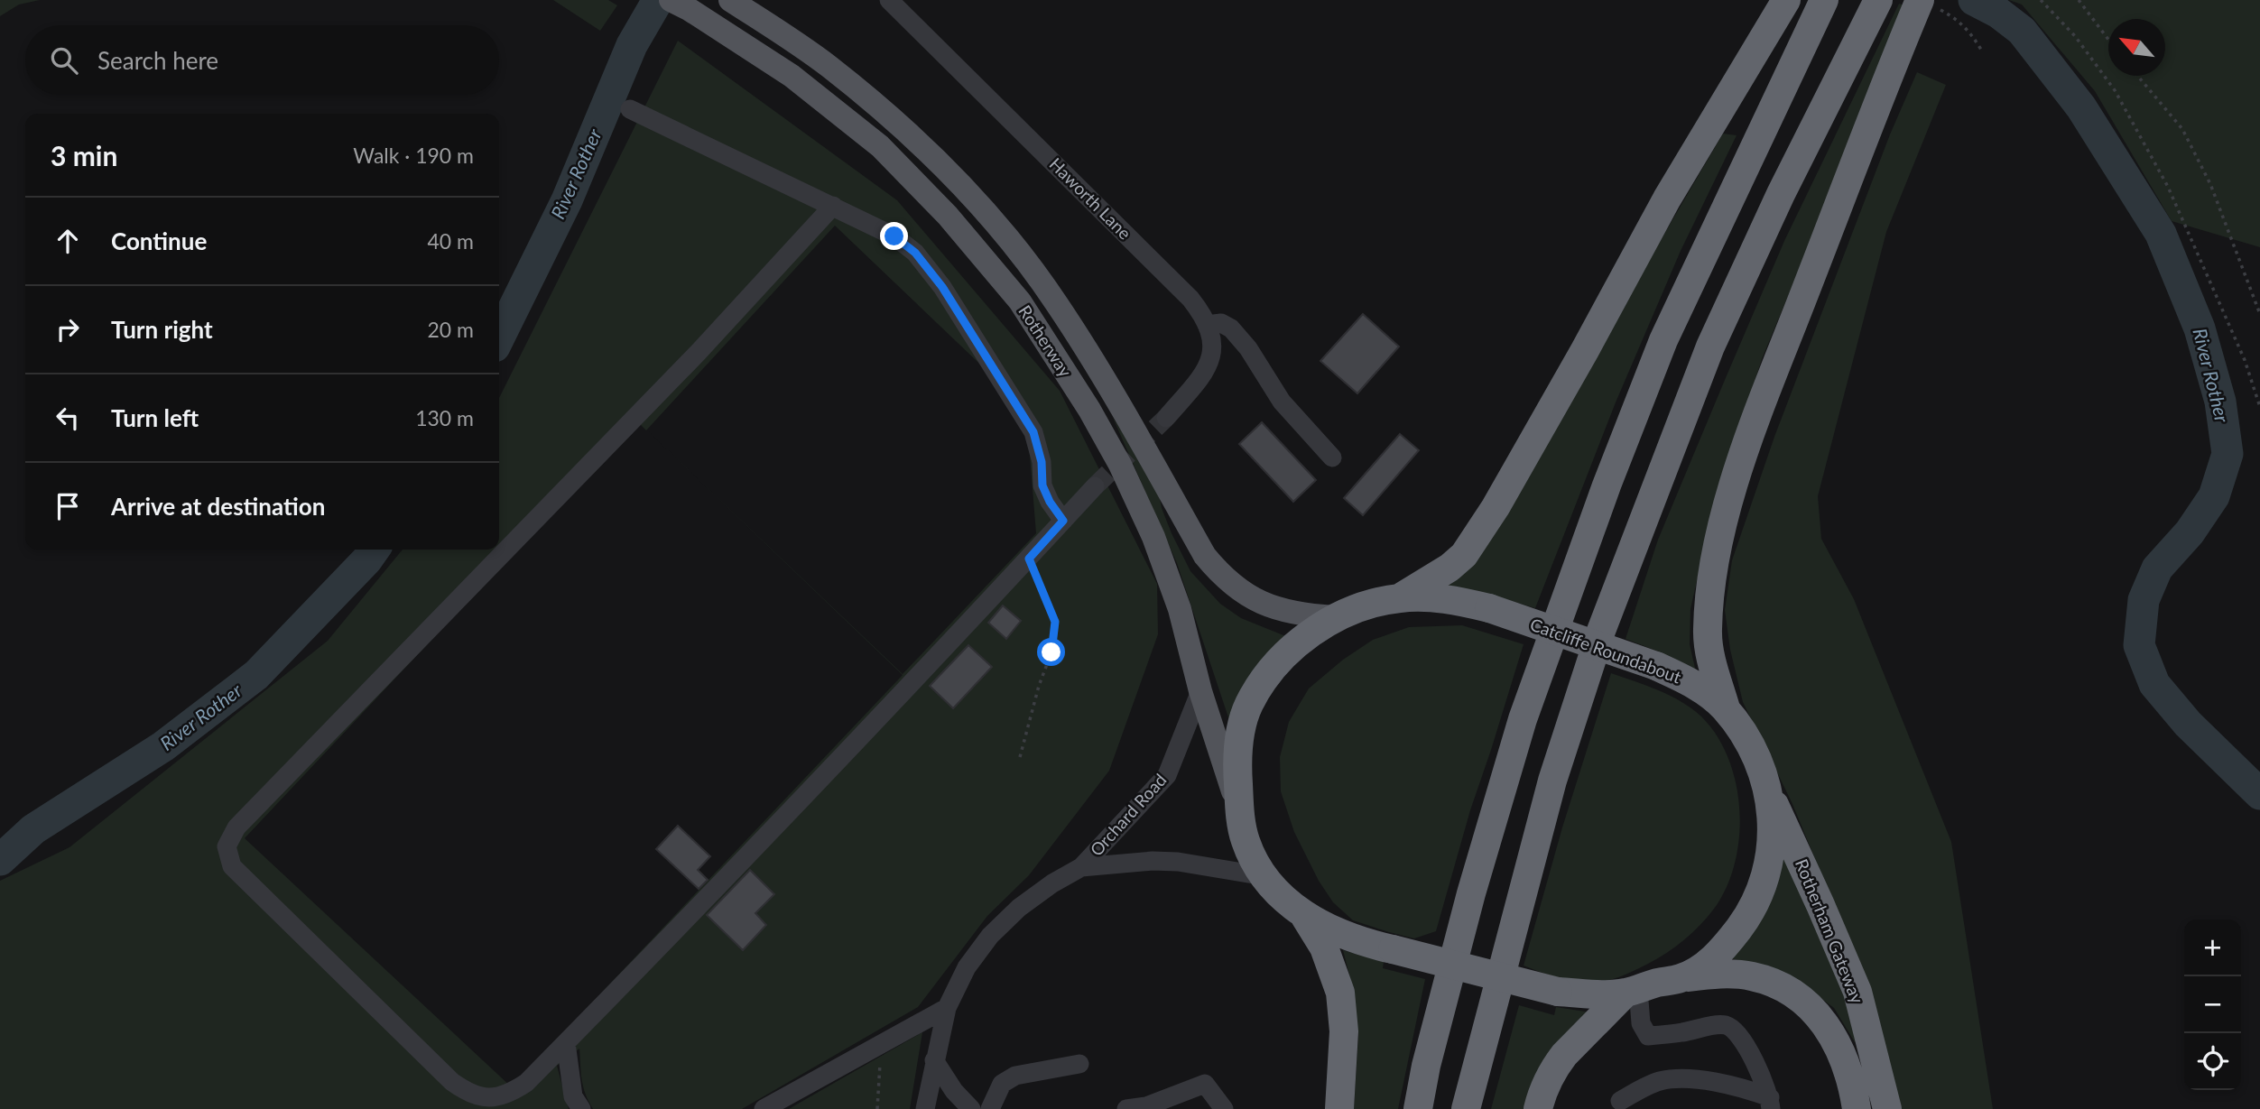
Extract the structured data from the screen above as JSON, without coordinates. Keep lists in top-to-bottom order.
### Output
{
  "streets": {
    "highway": ["Catcliffe Roundabout", "Rotherham Gateway"],
    "main road": ["Rotherway"],
    "lane": ["Haworth Lane", "Orchard Road"]
  },
  "crossings": [
    ["Rotherway", "Catcliffe Roundabout"],
    ["Rotherway", "Orchard Road"],
    ["Catcliffe Roundabout", "Orchard Road"],
    ["Catcliffe Roundabout", "Rotherham Gateway"]
  ],
  "water": ["River Rother"],
  "north": "top left",
  "page": {
    "search": "Search here",
    "heading": ["3 min", "Walk · 190 m"],
    "list": [
      ["Continue", "40 m"],
      ["Turn right", "20 m"],
      ["Turn left", "130 m"],
      "Arrive at destination"
    ],
    "map_buttons": ["+", "−"]
  }
}
